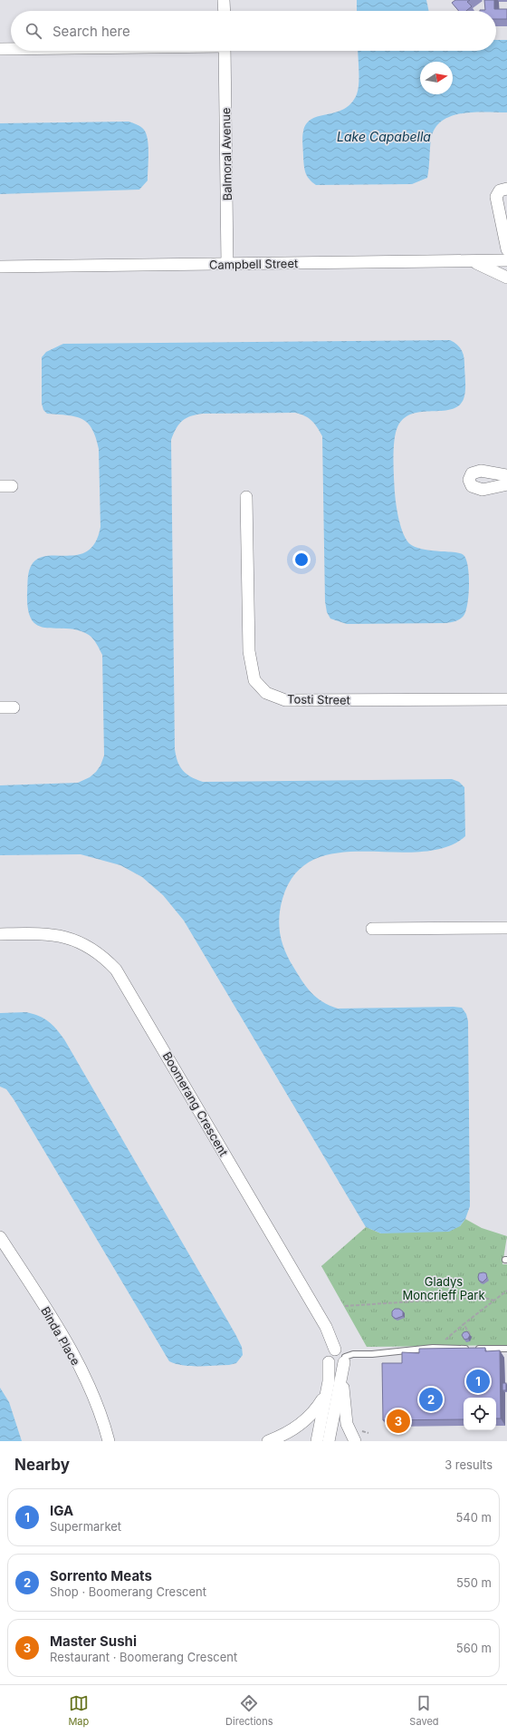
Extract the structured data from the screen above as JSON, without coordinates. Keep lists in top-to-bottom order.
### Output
{
  "streets": {
    "street": [
      "Balmoral Avenue",
      "Campbell Street",
      "Tosti Street",
      "Boomerang Crescent",
      "Binda Place"
    ]
  },
  "crossings": [
    ["Balmoral Avenue", "Campbell Street"]
  ],
  "water": ["Lake Capabella"],
  "parks": ["Gladys Moncrieff Park"],
  "north": "right",
  "page": {
    "search": "Search here",
    "pins": ["1", "2", "3"],
    "heading": ["Nearby", "3 results"],
    "list": [
      {
        "mark": "1",
        "name": "IGA",
        "note": "Supermarket",
        "value": "540 m"
      },
      {
        "mark": "2",
        "name": "Sorrento Meats",
        "note": "Shop · Boomerang Crescent",
        "value": "550 m"
      },
      {
        "mark": "3",
        "name": "Master Sushi",
        "note": "Restaurant · Boomerang Crescent",
        "value": "560 m"
      }
    ],
    "nav": ["Map", "Directions", "Saved"]
  }
}
